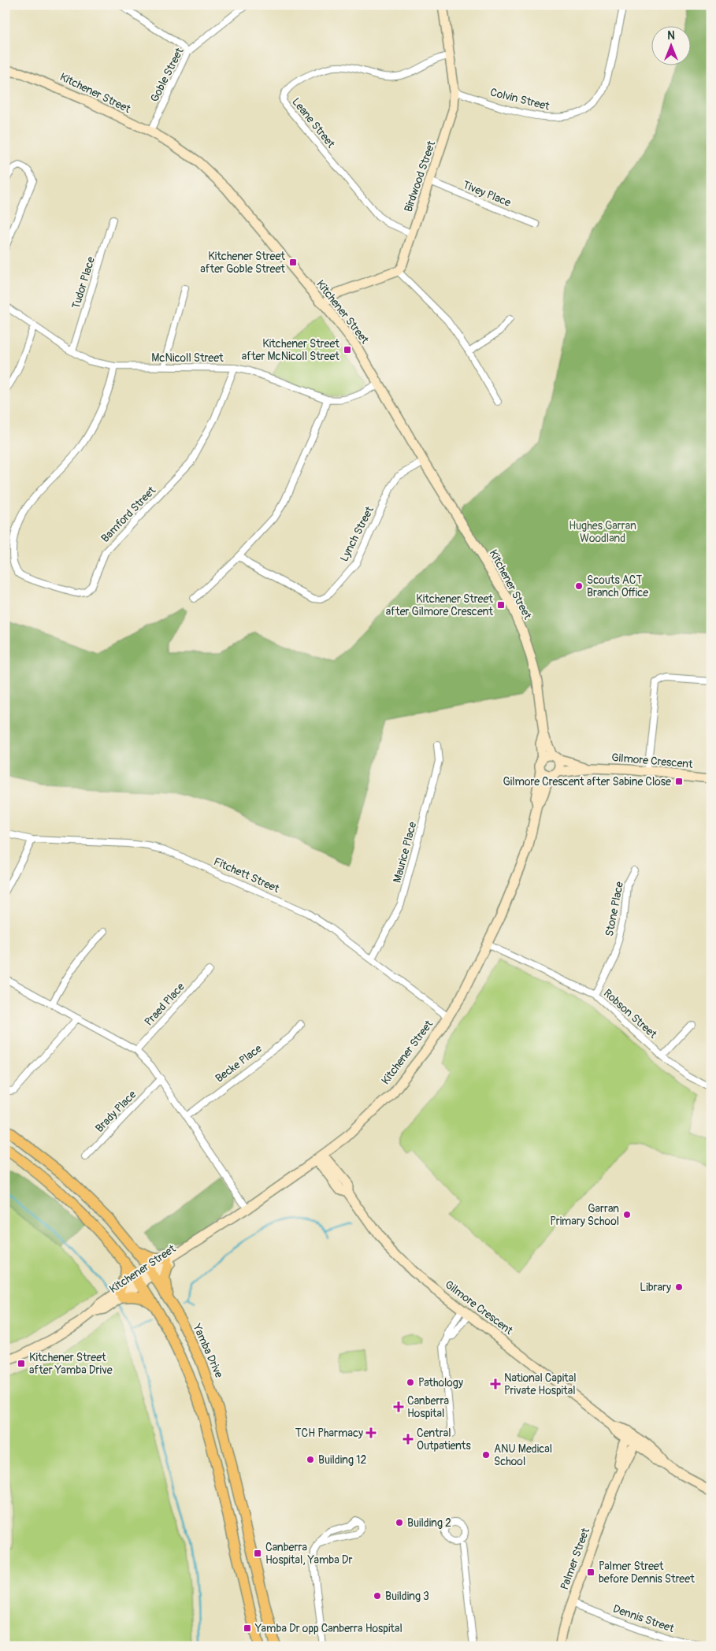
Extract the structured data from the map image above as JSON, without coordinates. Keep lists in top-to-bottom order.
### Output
{
  "streets": {
    "main road": ["Yamba Drive"],
    "street": [
      "Goble Street",
      "Kitchener Street",
      "Colvin Street",
      "Leane Street",
      "Birdwood Street",
      "Tivey Place",
      "Tudor Place",
      "McNicoll Street",
      "Bamford Street",
      "Lynch Street",
      "Gilmore Crescent",
      "Maurice Place",
      "Fitchett Street",
      "Stone Place",
      "Praed Place",
      "Robson Street",
      "Becke Place",
      "Brady Place",
      "Palmer Street",
      "Dennis Street"
    ]
  },
  "crossings": [
    ["Goble Street", "Kitchener Street"],
    ["Kitchener Street", "McNicoll Street"],
    ["Kitchener Street", "Lynch Street"],
    ["Kitchener Street", "Gilmore Crescent"],
    ["Kitchener Street", "Fitchett Street"],
    ["Kitchener Street", "Robson Street"],
    ["Kitchener Street", "Yamba Drive"],
    ["Colvin Street", "Birdwood Street"],
    ["Leane Street", "Birdwood Street"],
    ["Birdwood Street", "Tivey Place"],
    ["Tudor Place", "McNicoll Street"],
    ["McNicoll Street", "Bamford Street"],
    ["Gilmore Crescent", "Palmer Street"],
    ["Maurice Place", "Fitchett Street"],
    ["Stone Place", "Robson Street"],
    ["Palmer Street", "Dennis Street"]
  ],
  "parks": ["Hughes Garran Woodland"],
  "places": {
    "transit": [
      "Kitchener Street after Goble Street",
      "Kitchener Street after McNicoll Street",
      "Kitchener Street after Gilmore Crescent",
      "Gilmore Crescent after Sabine Close",
      "Kitchener Street after Yamba Drive",
      "Canberra Hospital, Yamba Dr",
      "Palmer Street before Dennis Street",
      "Yamba Dr opp Canberra Hospital"
    ],
    "other": [
      "Scouts ACT Branch Office",
      "Garran Primary School",
      "Library",
      "Pathology",
      "ANU Medical School",
      "Building 12",
      "Building 2",
      "Building 3"
    ],
    "health": [
      "National Capital Private Hospital",
      "Canberra Hospital",
      "TCH Pharmacy",
      "Central Outpatients"
    ]
  },
  "north": "top"
}
